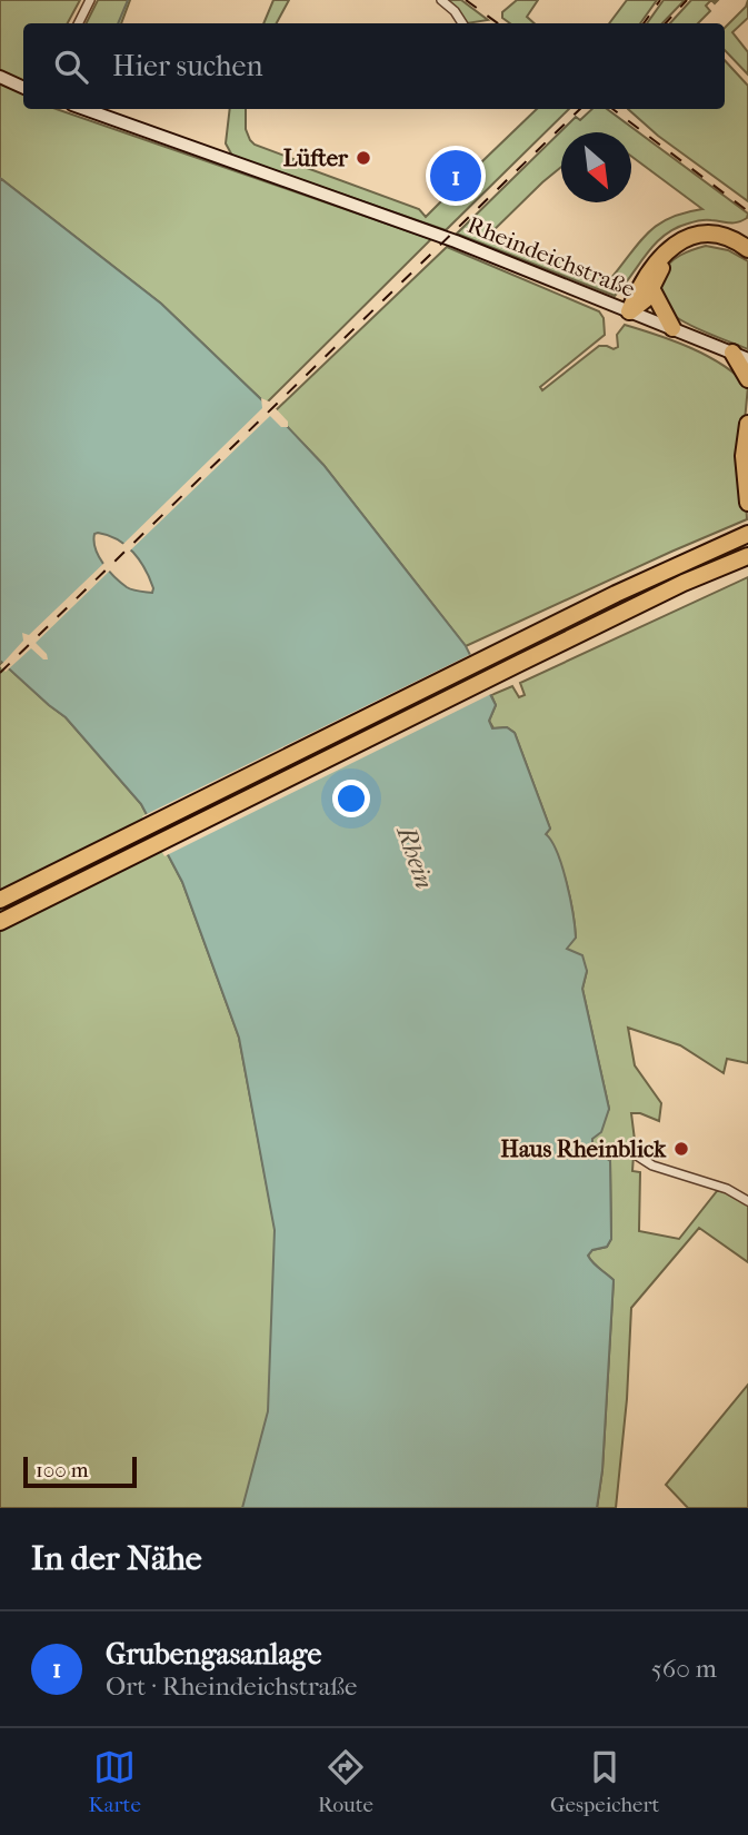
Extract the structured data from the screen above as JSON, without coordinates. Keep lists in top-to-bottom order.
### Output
{
  "streets": {
    "main road": ["Rheindeichstraße"]
  },
  "water": ["Rhein"],
  "places": ["Lüfter", "Haus Rheinblick"],
  "scale_bar": "100 m",
  "north": "bottom right",
  "page": {
    "search": "Hier suchen",
    "pins": "1",
    "scale": "100 m",
    "heading": "In der Nähe",
    "list": [
      {
        "mark": "1",
        "name": "Grubengasanlage",
        "note": "Ort · Rheindeichstraße",
        "value": "560 m"
      }
    ],
    "nav": ["Karte", "Route", "Gespeichert"]
  }
}
